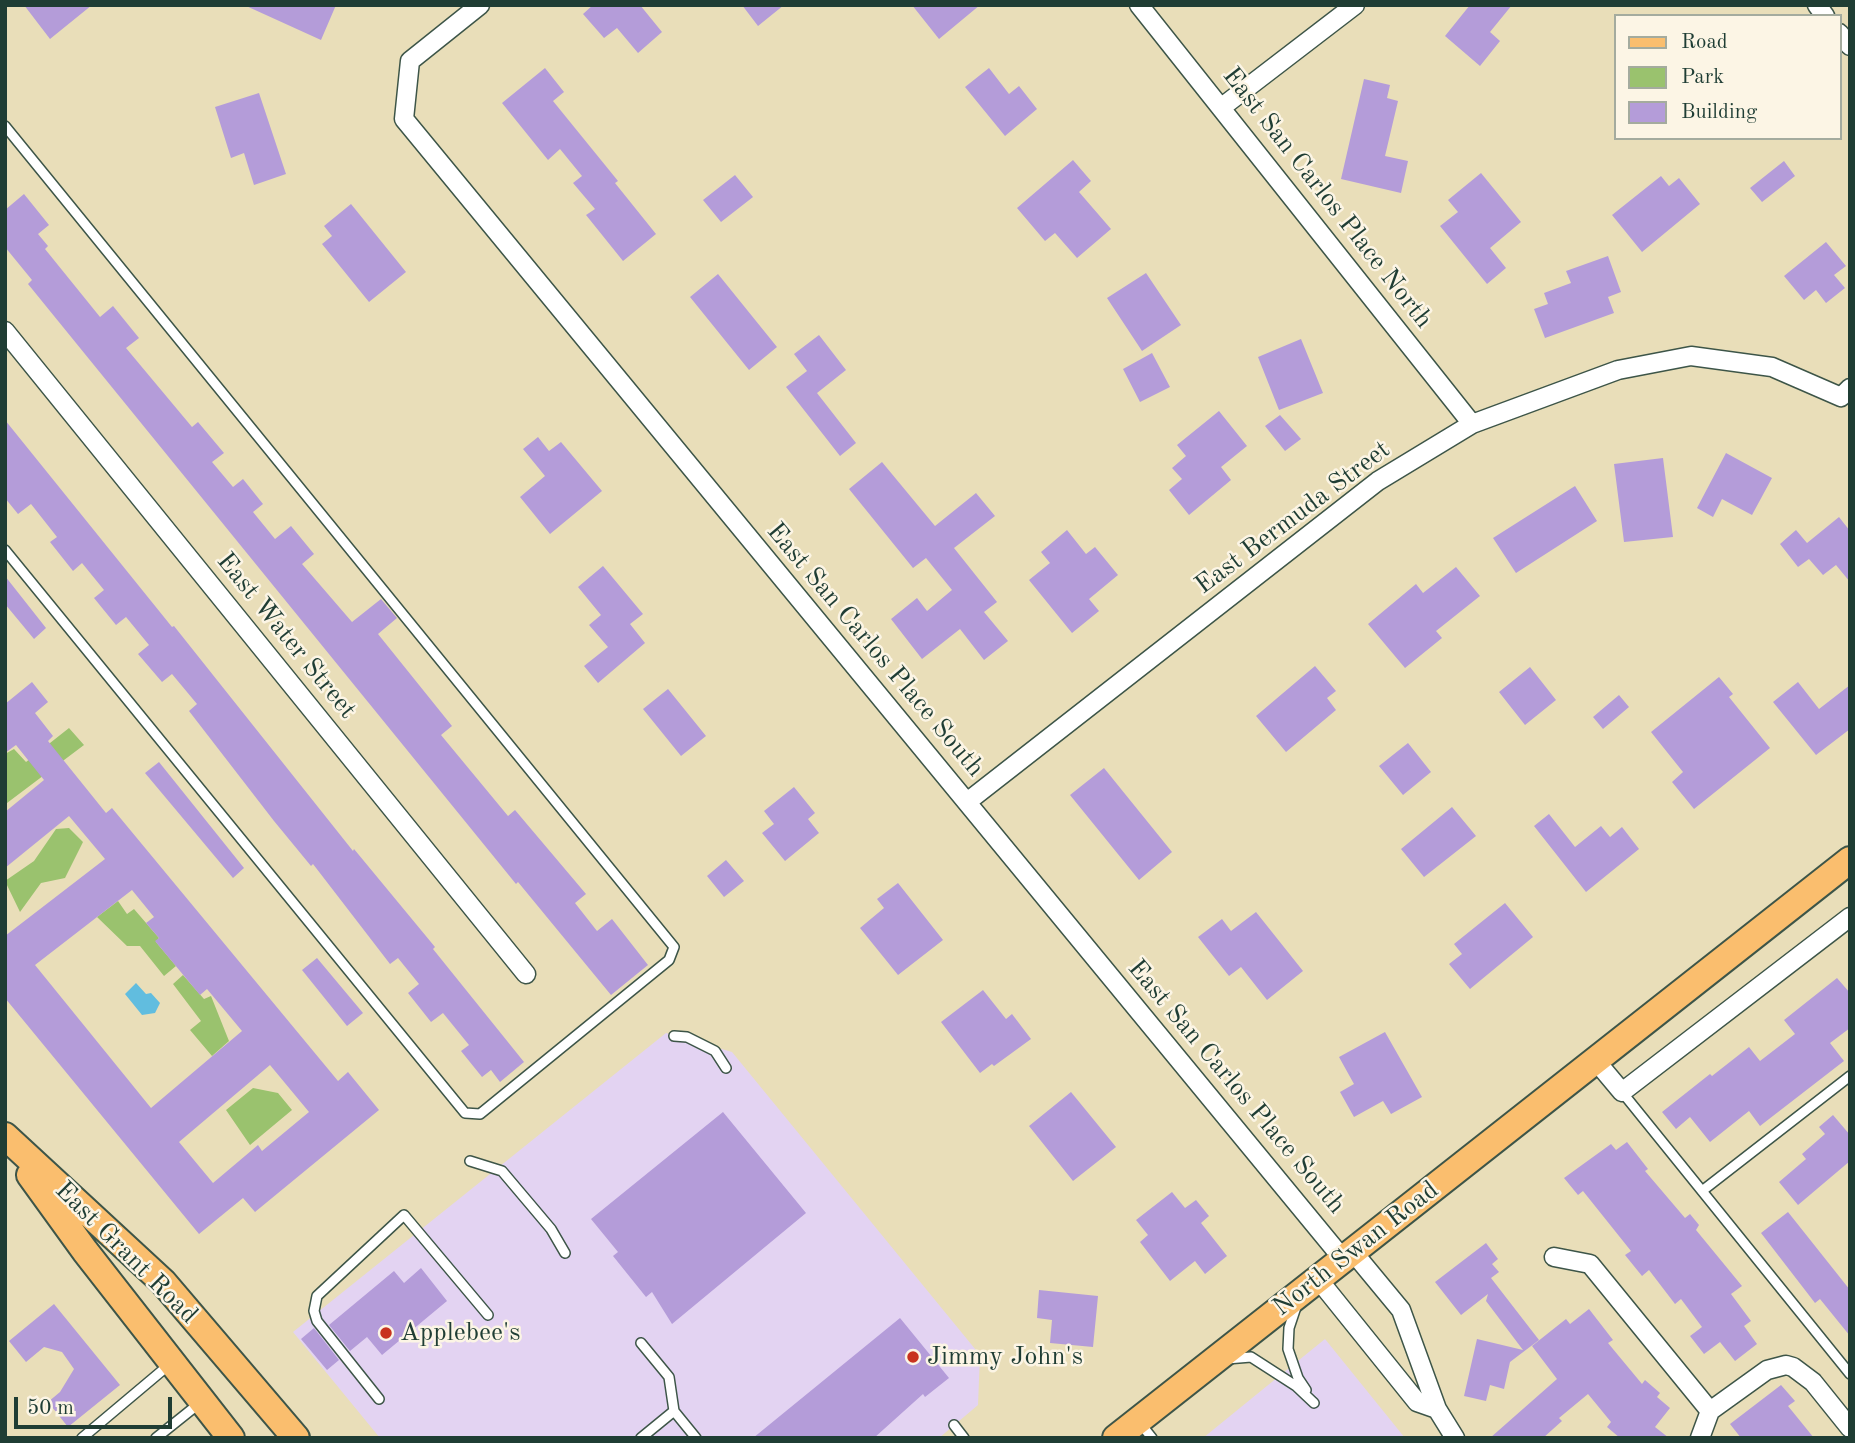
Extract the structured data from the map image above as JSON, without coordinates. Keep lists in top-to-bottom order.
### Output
{
  "streets": {
    "main road": ["North Swan Road", "East Grant Road"],
    "street": [
      "East San Carlos Place North",
      "East Bermuda Street",
      "East Water Street",
      "East San Carlos Place South"
    ]
  },
  "crossings": [
    ["East San Carlos Place North", "East Bermuda Street"],
    ["East Bermuda Street", "East San Carlos Place South"],
    ["East San Carlos Place South", "North Swan Road"]
  ],
  "places": ["Applebee's", "Jimmy John's"],
  "legend": ["Road", "Park", "Building"],
  "scale_bar": "50 m"
}
